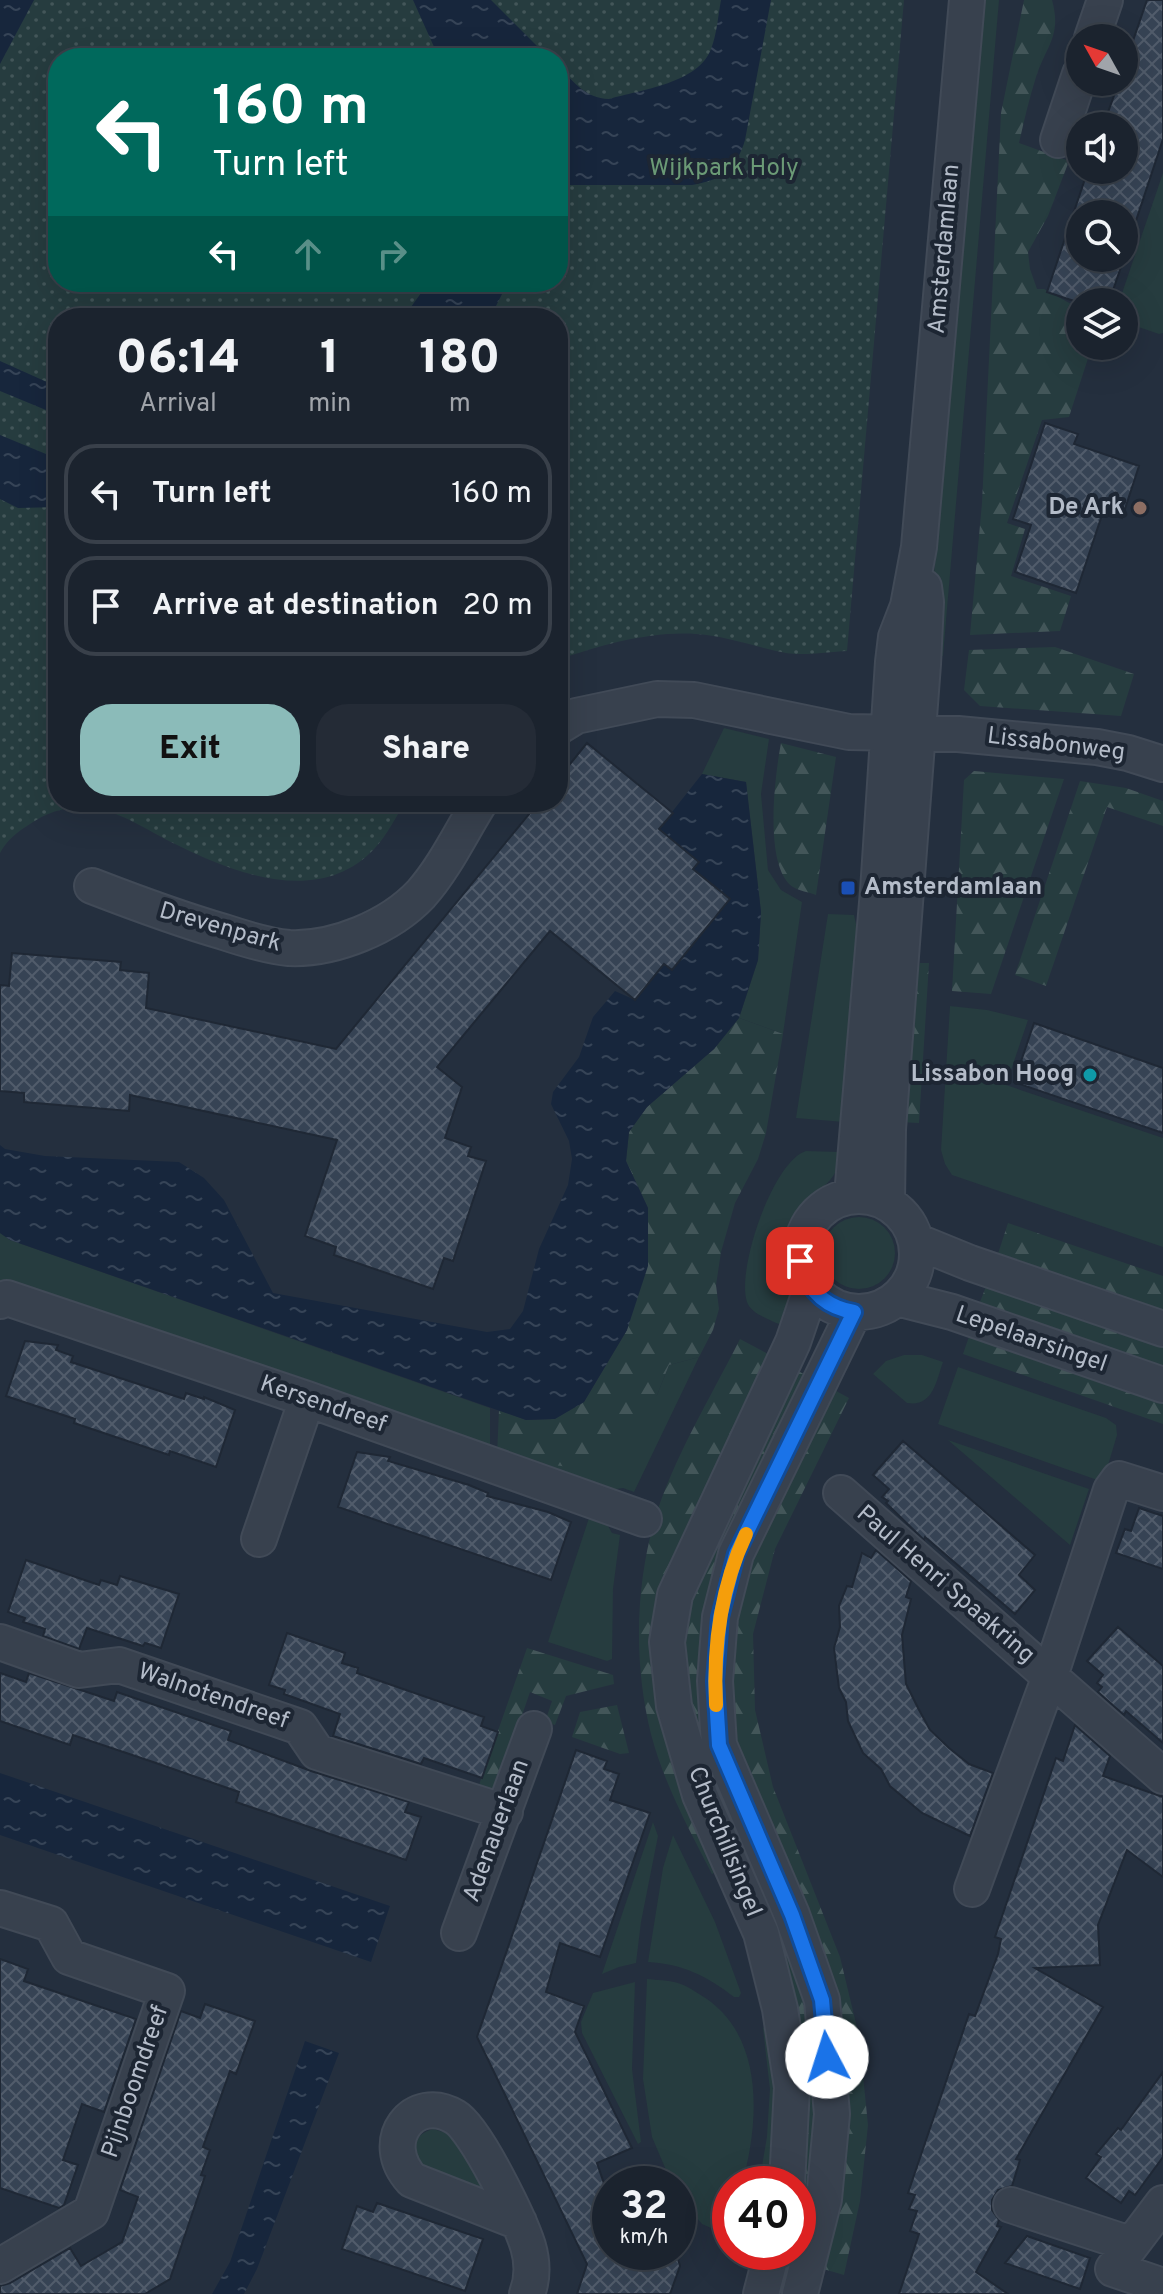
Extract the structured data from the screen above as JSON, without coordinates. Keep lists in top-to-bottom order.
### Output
{
  "streets": {
    "street": [
      "Amsterdamlaan",
      "Lissabonweg",
      "Drevenpark",
      "Lepelaarsingel",
      "Kersendreef",
      "Paul Henri Spaakring",
      "Walnotendreef",
      "Adenauerlaan",
      "Churchillsingel",
      "Pijnboomdreef"
    ]
  },
  "crossings": [
    ["Amsterdamlaan", "Lissabonweg"],
    ["Amsterdamlaan", "Lepelaarsingel"],
    ["Amsterdamlaan", "Churchillsingel"],
    ["Lepelaarsingel", "Churchillsingel"],
    ["Walnotendreef", "Adenauerlaan"]
  ],
  "parks": ["Wijkpark Holy"],
  "places": {
    "other": ["De Ark", "Lissabon Hoog"],
    "transit": ["Amsterdamlaan"]
  },
  "north": "top left",
  "page": {
    "turn": ["160 m", "Turn left"],
    "eta": [
      "06:14",
      "Arrival",
      "1",
      "min",
      "180",
      "m"
    ],
    "list": [
      {
        "name": "Turn left",
        "value": "160 m"
      },
      {
        "name": "Arrive at destination",
        "value": "20 m"
      }
    ],
    "buttons": ["Exit", "Share"],
    "speed": "32 km/h",
    "limit": "40"
  }
}
